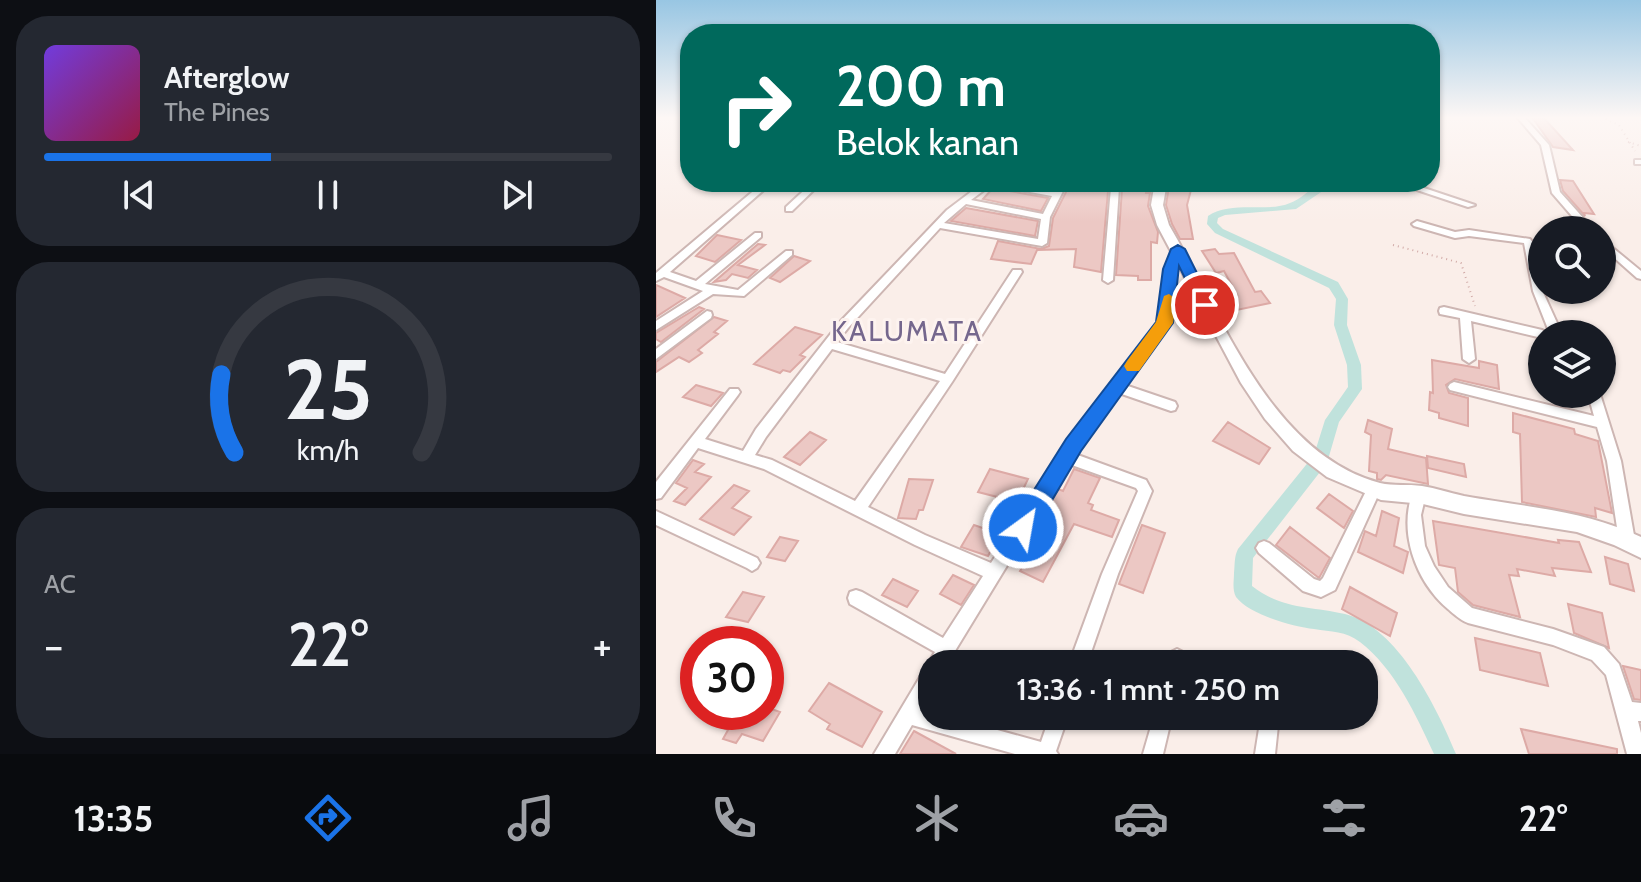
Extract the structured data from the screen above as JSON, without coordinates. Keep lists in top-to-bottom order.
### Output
{
  "districts": ["KALUMATA"],
  "page": {
    "turn": ["200 m", "Belok kanan"],
    "song": ["Afterglow", "The Pines"],
    "tile": "AC",
    "heat": ["−", "22°", "+"],
    "limit": "30",
    "trip": "13:36 · 1 mnt · 250 m",
    "tabs": ["13:35", "22°"],
    "gauge": ["25", "km/h"]
  }
}
